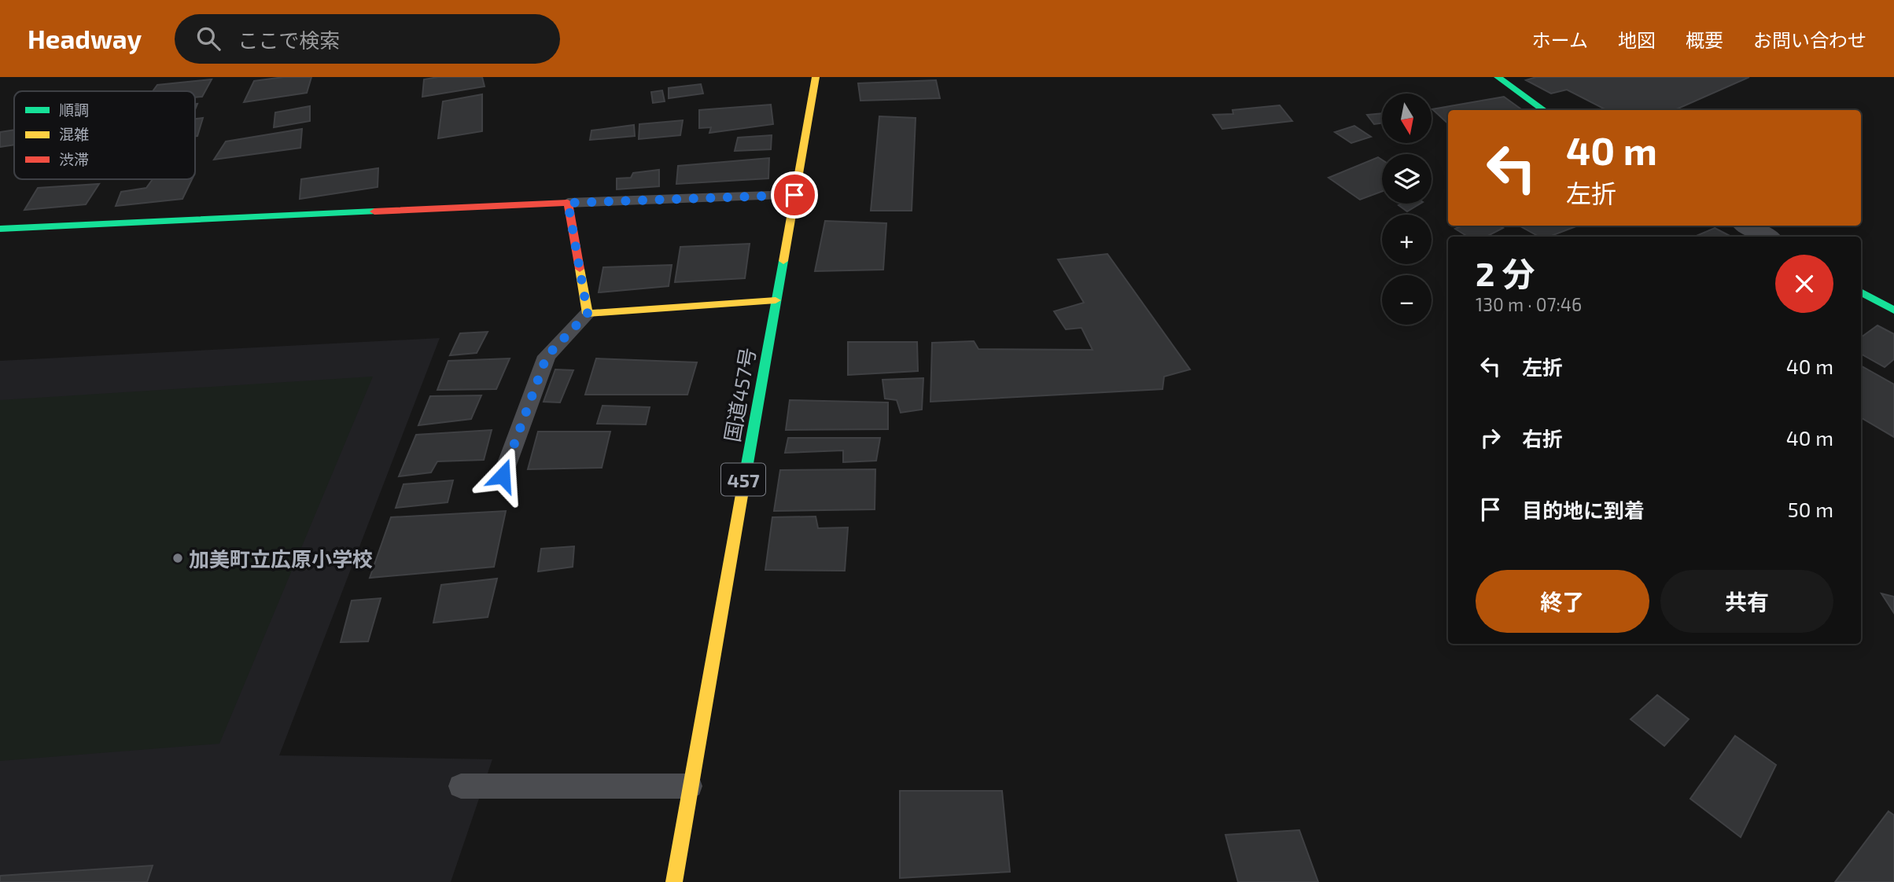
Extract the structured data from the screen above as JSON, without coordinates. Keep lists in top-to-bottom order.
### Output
{
  "streets": {
    "main road": ["国道457号", "457"]
  },
  "places": ["加美町立広原小学校"],
  "legend": ["順調", "混雑", "渋滞"],
  "north": "bottom",
  "page": {
    "header": "Headway",
    "search": "ここで検索",
    "nav": [
      "ホーム",
      "地図",
      "概要",
      "お問い合わせ"
    ],
    "map_buttons": ["+", "−"],
    "turn": ["40 m", "左折"],
    "heading": ["2 分", "130 m · 07:46"],
    "list": [
      {
        "name": "左折",
        "value": "40 m"
      },
      {
        "name": "右折",
        "value": "40 m"
      },
      {
        "name": "目的地に到着",
        "value": "50 m"
      }
    ],
    "buttons": ["終了", "共有"]
  }
}
